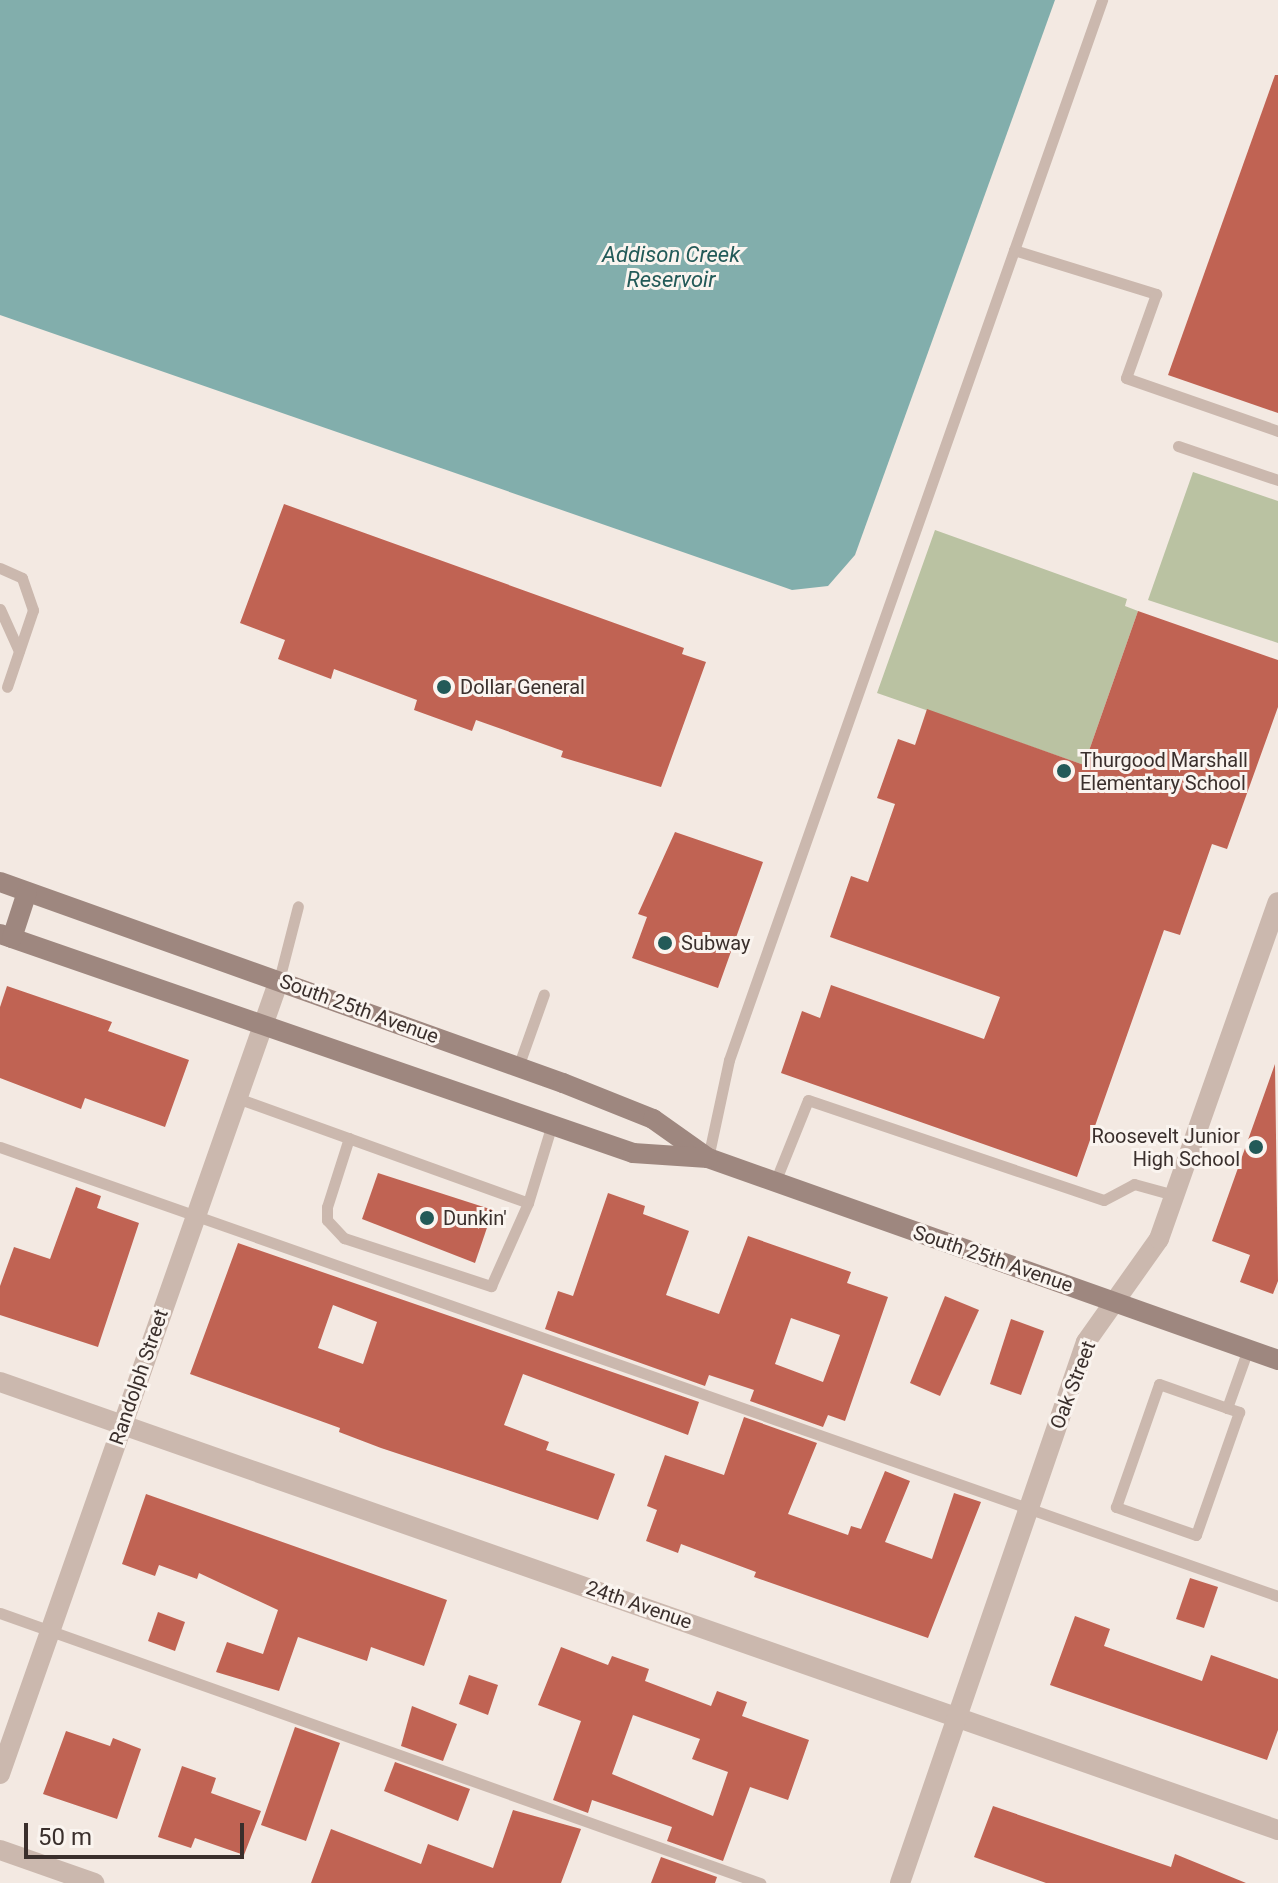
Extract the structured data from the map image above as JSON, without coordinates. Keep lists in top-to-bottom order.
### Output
{
  "streets": {
    "main road": ["South 25th Avenue"],
    "street": ["Randolph Street", "Oak Street", "24th Avenue"]
  },
  "crossings": [
    ["South 25th Avenue", "Randolph Street"],
    ["South 25th Avenue", "Oak Street"],
    ["Randolph Street", "24th Avenue"],
    ["Oak Street", "24th Avenue"]
  ],
  "water": ["Addison Creek Reservoir"],
  "places": [
    "Dollar General",
    "Thurgood Marshall Elementary School",
    "Subway",
    "Roosevelt Junior High School",
    "Dunkin'"
  ],
  "scale_bar": "50 m"
}
